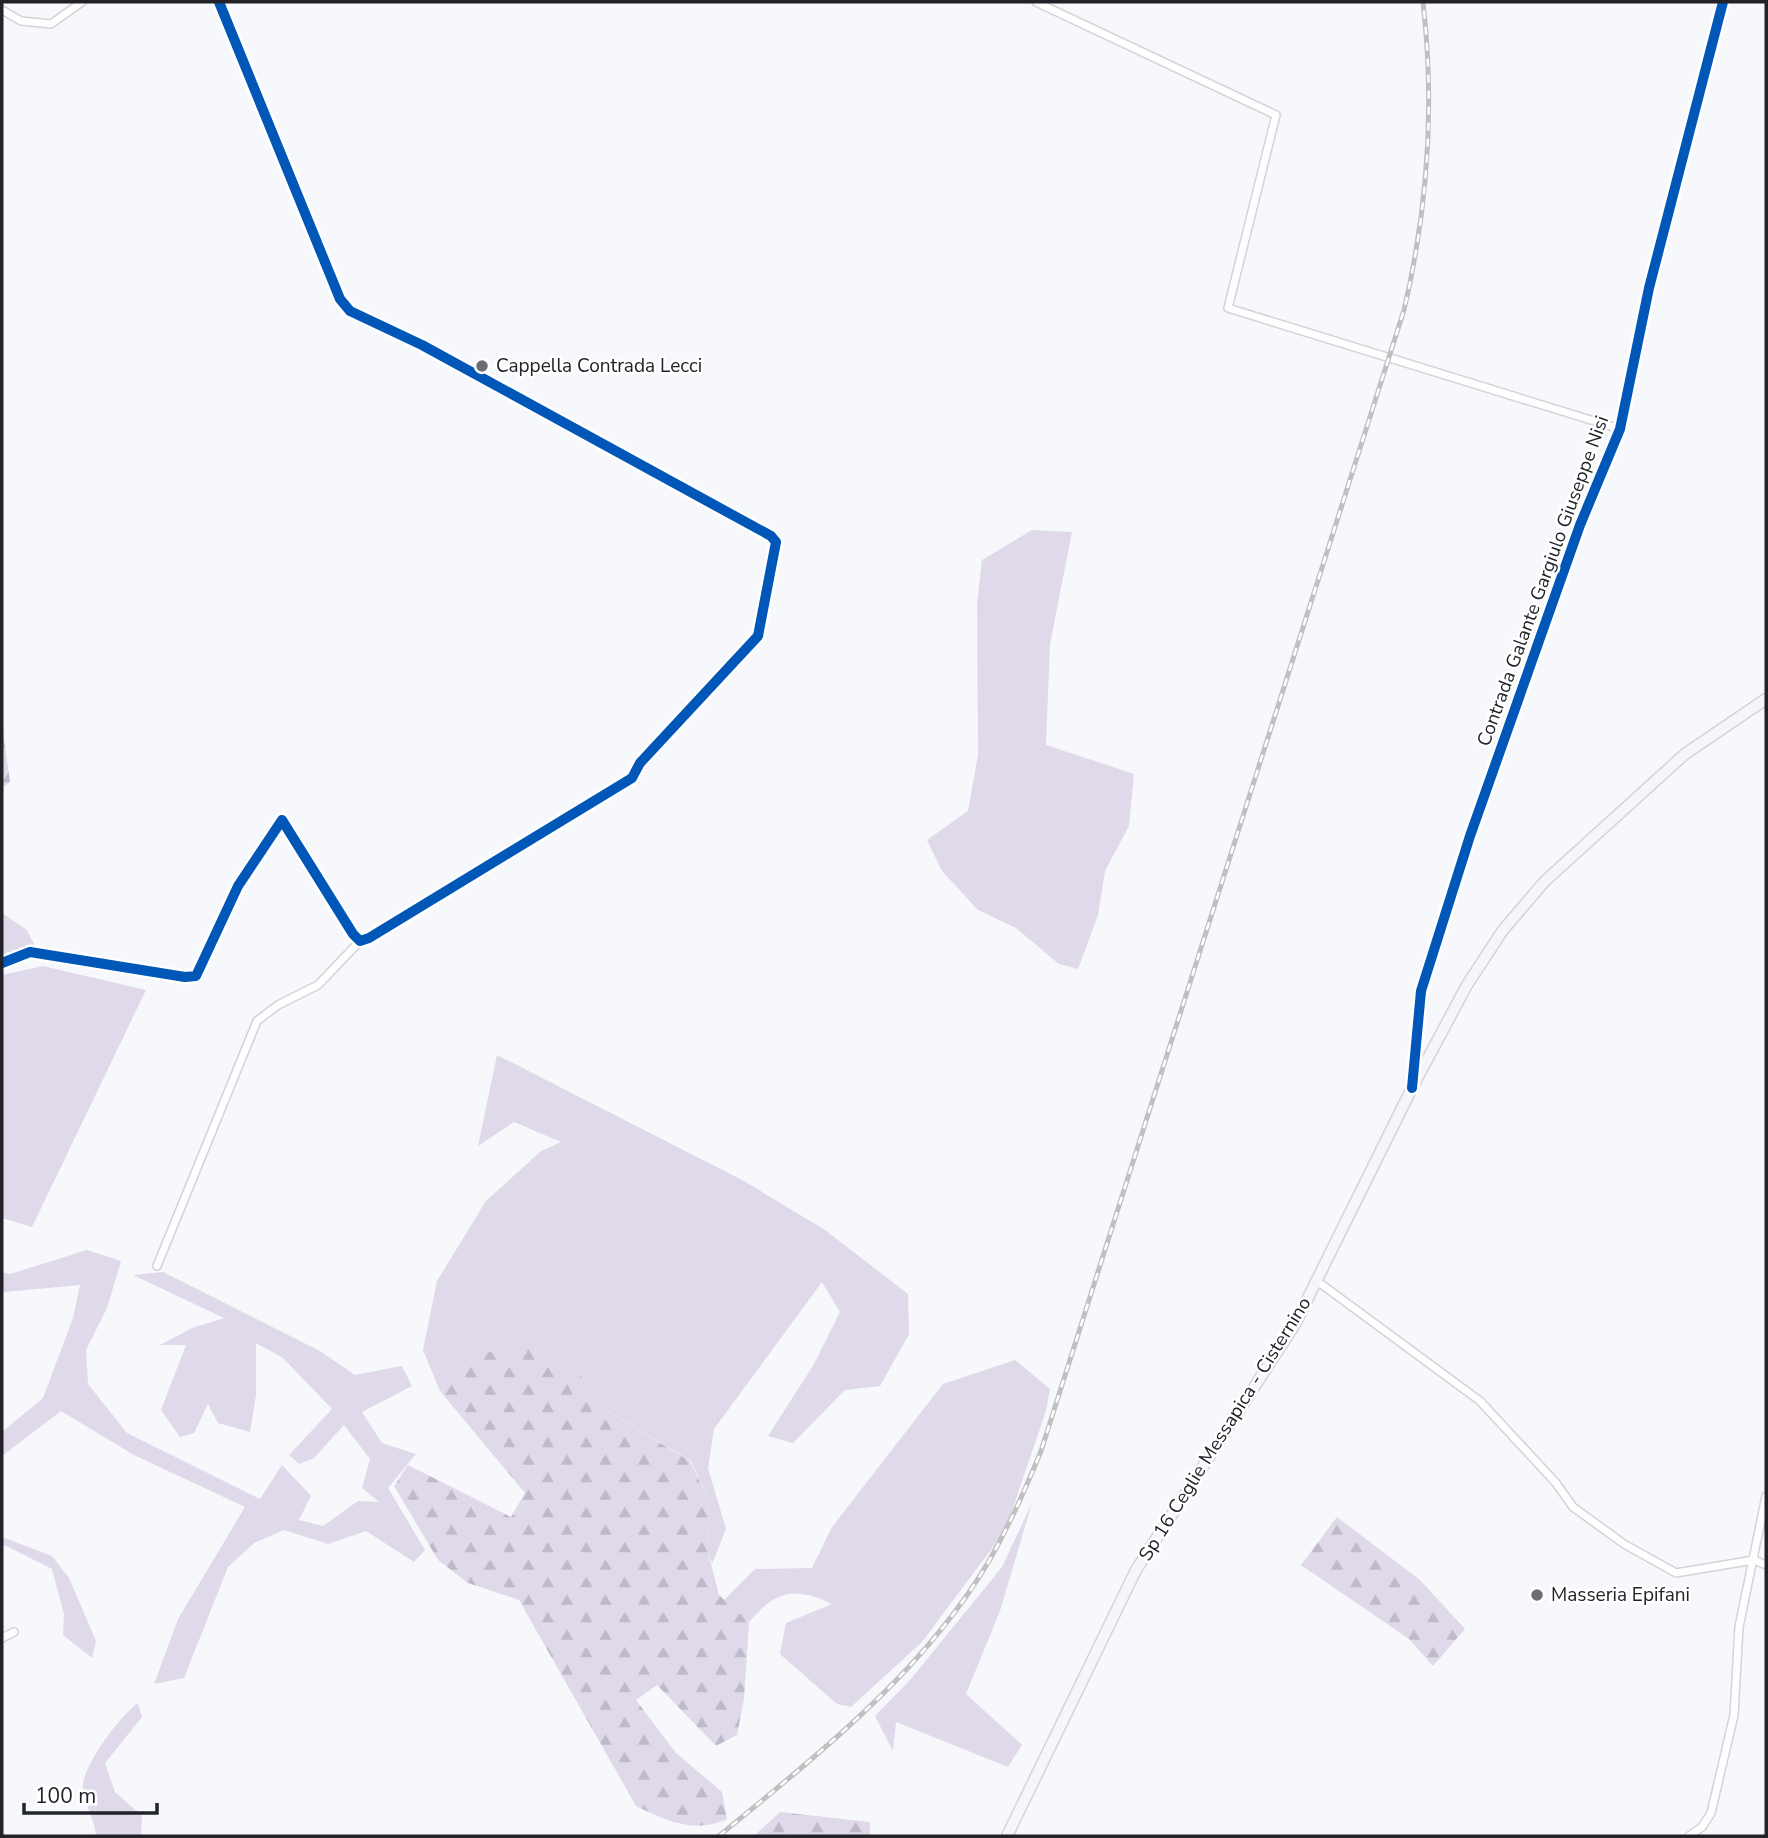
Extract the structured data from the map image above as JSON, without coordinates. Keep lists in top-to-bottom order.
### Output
{
  "streets": {
    "main road": ["Sp 16 Ceglie Messapica - Cisternino"],
    "street": ["Contrada Galante Gargiulo Giuseppe Nisi"]
  },
  "crossings": [
    ["Contrada Galante Gargiulo Giuseppe Nisi", "Sp 16 Ceglie Messapica - Cisternino"]
  ],
  "places": ["Cappella Contrada Lecci", "Masseria Epifani"],
  "scale_bar": "100 m"
}
